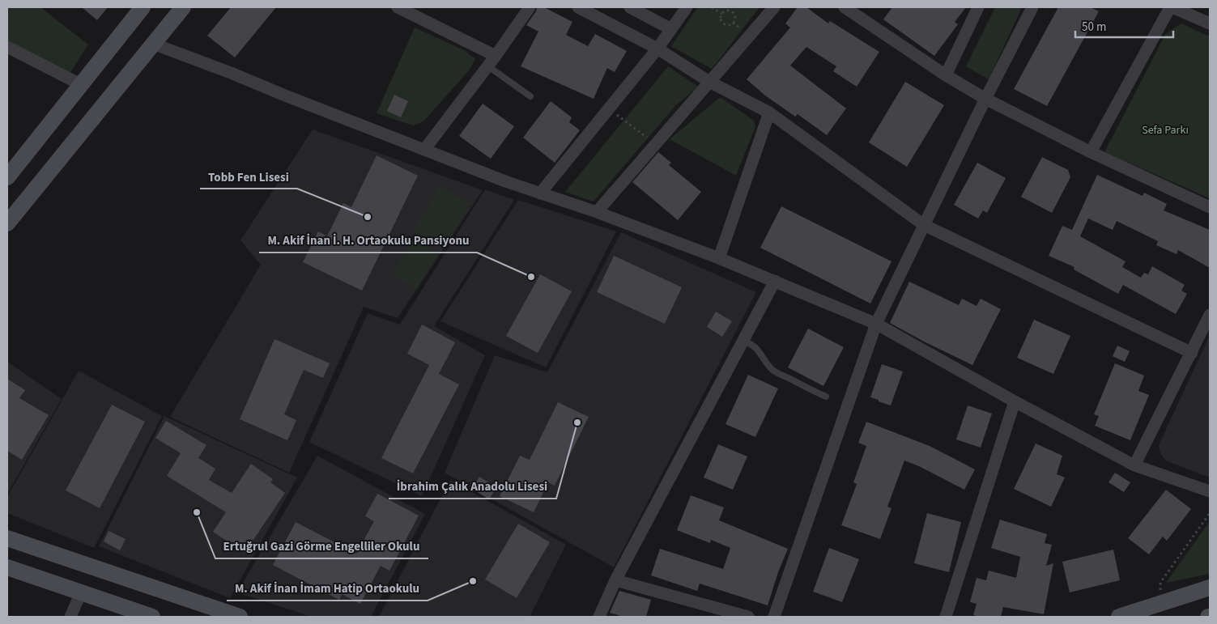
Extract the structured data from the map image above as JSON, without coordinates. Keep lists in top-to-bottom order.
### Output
{
  "parks": ["Sefa Parkı"],
  "places": [
    "Tobb Fen Lisesi",
    "M. Akif İnan İ. H. Ortaokulu Pansiyonu",
    "İbrahim Çalık Anadolu Lisesi",
    "Ertuğrul Gazi Görme Engelliler Okulu",
    "M. Akif İnan İmam Hatip Ortaokulu"
  ],
  "scale_bar": "50 m"
}
